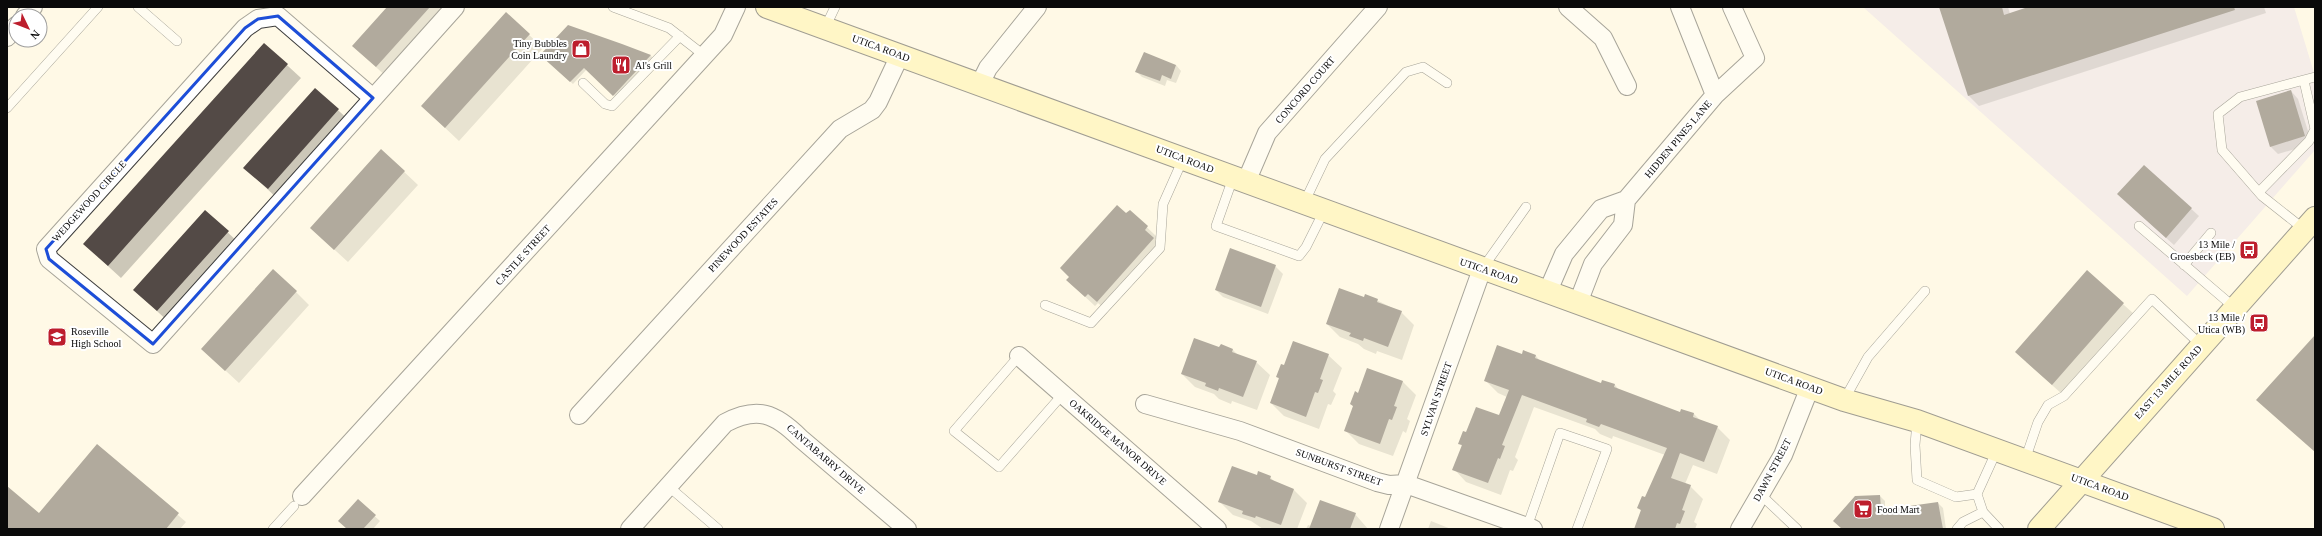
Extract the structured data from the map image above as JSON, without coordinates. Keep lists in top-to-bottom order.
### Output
{
  "streets": {
    "main road": ["UTICA ROAD", "EAST 13 MILE ROAD"],
    "street": [
      "CONCORD COURT",
      "HIDDEN PINES LANE",
      "WEDGEWOOD CIRCLE",
      "PINEWOOD ESTATES",
      "CASTLE STREET",
      "SYLVAN STREET",
      "OAKRIDGE MANOR DRIVE",
      "CANTABARRY DRIVE",
      "SUNBURST STREET",
      "DAWN STREET"
    ]
  },
  "crossings": [
    ["UTICA ROAD", "CONCORD COURT"],
    ["UTICA ROAD", "HIDDEN PINES LANE"],
    ["UTICA ROAD", "PINEWOOD ESTATES"],
    ["UTICA ROAD", "EAST 13 MILE ROAD"],
    ["UTICA ROAD", "SYLVAN STREET"],
    ["UTICA ROAD", "DAWN STREET"],
    ["SYLVAN STREET", "SUNBURST STREET"]
  ],
  "places": {
    "shop": ["Tiny Bubbles Coin Laundry"],
    "restaurant": ["Al's Grill"],
    "bus stop": ["13 Mile / Groesbeck (EB)", "13 Mile / Utica (WB)"],
    "school or university": ["Roseville High School"],
    "supermarket": ["Food Mart"]
  },
  "north": "bottom right"
}
